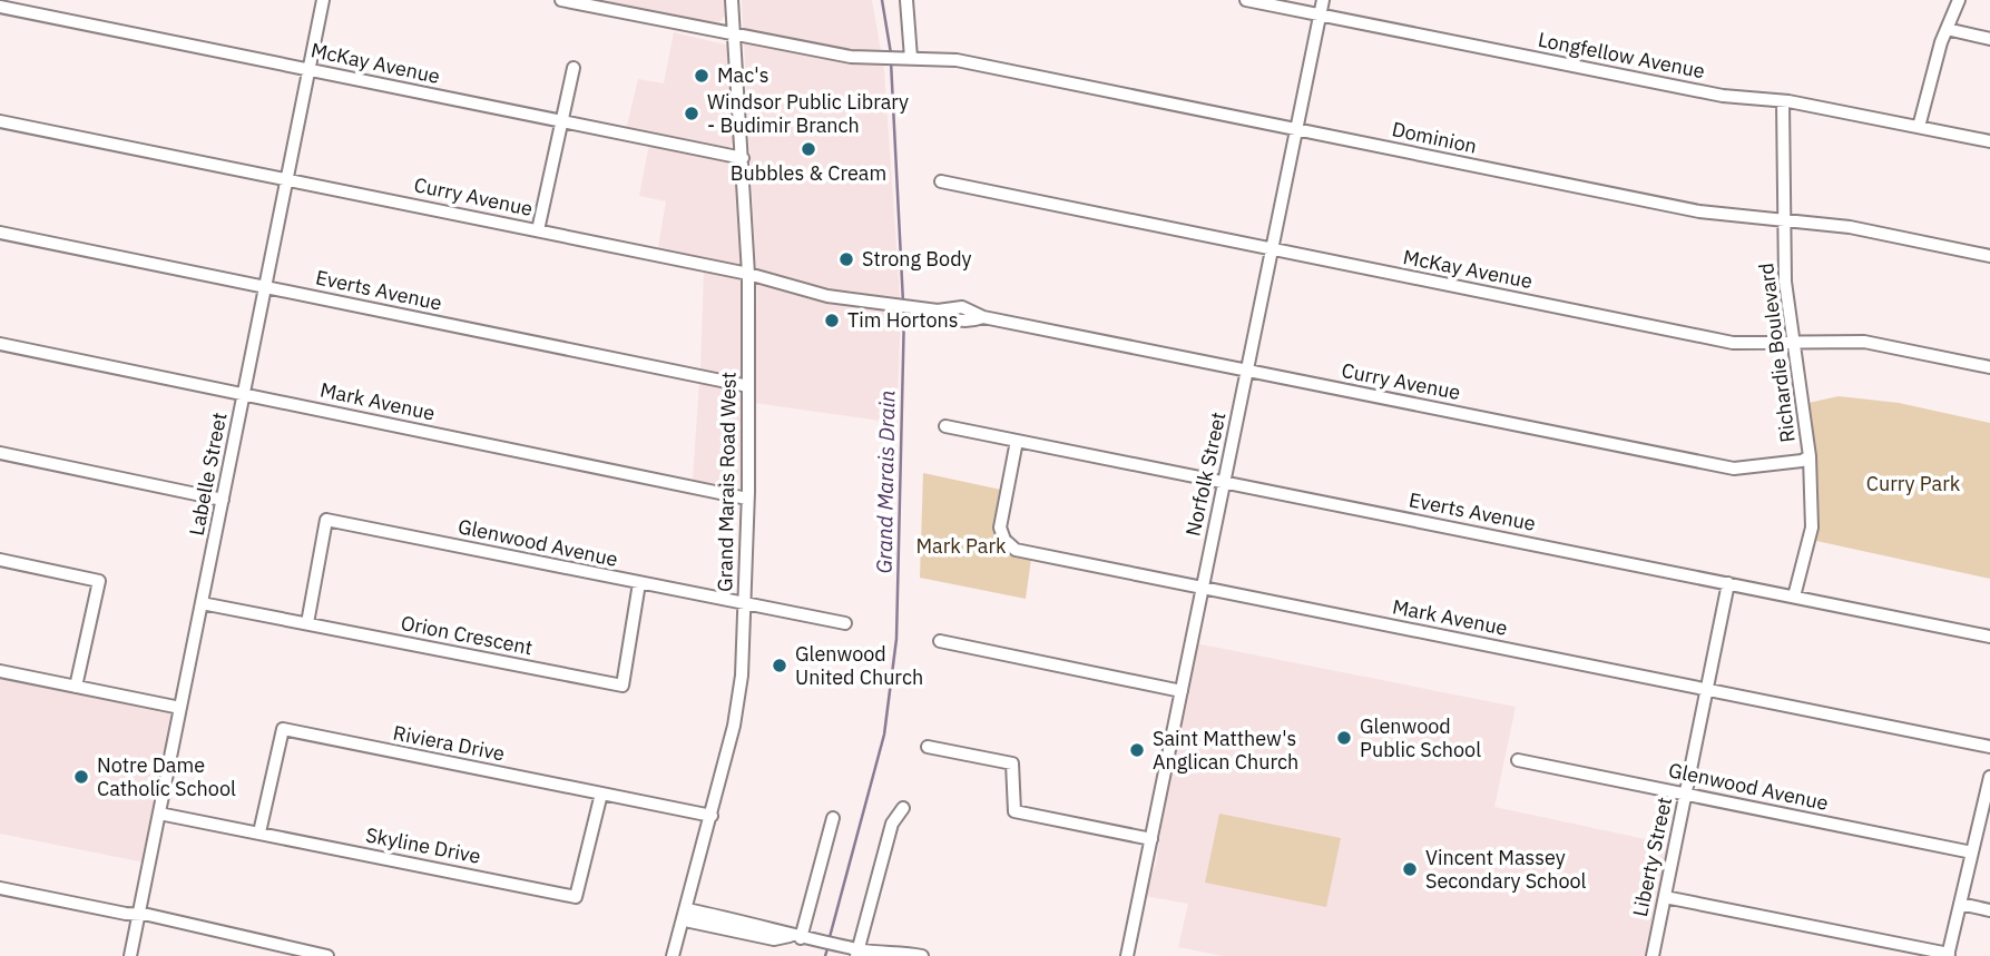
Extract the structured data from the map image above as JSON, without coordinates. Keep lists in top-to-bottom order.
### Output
{
  "streets": {
    "street": [
      "Longfellow Avenue",
      "McKay Avenue",
      "Dominion",
      "Curry Avenue",
      "Everts Avenue",
      "Richardie Boulevard",
      "Mark Avenue",
      "Labelle Street",
      "Norfolk Street",
      "Grand Marais Road West",
      "Glenwood Avenue",
      "Orion Crescent",
      "Riviera Drive",
      "Skyline Drive",
      "Liberty Street"
    ]
  },
  "crossings": [
    ["Longfellow Avenue", "Richardie Boulevard"],
    ["Longfellow Avenue", "Norfolk Street"],
    ["McKay Avenue", "Richardie Boulevard"],
    ["McKay Avenue", "Labelle Street"],
    ["McKay Avenue", "Norfolk Street"],
    ["McKay Avenue", "Grand Marais Road West"],
    ["Dominion", "Richardie Boulevard"],
    ["Dominion", "Norfolk Street"],
    ["Dominion", "Grand Marais Road West"],
    ["Curry Avenue", "Richardie Boulevard"],
    ["Curry Avenue", "Labelle Street"],
    ["Curry Avenue", "Norfolk Street"],
    ["Curry Avenue", "Grand Marais Road West"],
    ["Everts Avenue", "Richardie Boulevard"],
    ["Everts Avenue", "Mark Avenue"],
    ["Everts Avenue", "Labelle Street"],
    ["Everts Avenue", "Norfolk Street"],
    ["Everts Avenue", "Grand Marais Road West"],
    ["Everts Avenue", "Liberty Street"],
    ["Mark Avenue", "Labelle Street"],
    ["Mark Avenue", "Norfolk Street"],
    ["Mark Avenue", "Grand Marais Road West"],
    ["Mark Avenue", "Liberty Street"],
    ["Labelle Street", "Orion Crescent"],
    ["Labelle Street", "Skyline Drive"],
    ["Grand Marais Road West", "Glenwood Avenue"],
    ["Grand Marais Road West", "Riviera Drive"],
    ["Glenwood Avenue", "Orion Crescent"],
    ["Glenwood Avenue", "Liberty Street"],
    ["Riviera Drive", "Skyline Drive"]
  ],
  "water": ["Grand Marais Drain"],
  "parks": ["Curry Park", "Mark Park"],
  "places": [
    "Mac's",
    "Windsor Public Library - Budimir Branch",
    "Bubbles & Cream",
    "Strong Body",
    "Tim Hortons",
    "Glenwood United Church",
    "Glenwood Public School",
    "Saint Matthew's Anglican Church",
    "Notre Dame Catholic School",
    "Vincent Massey Secondary School"
  ]
}
